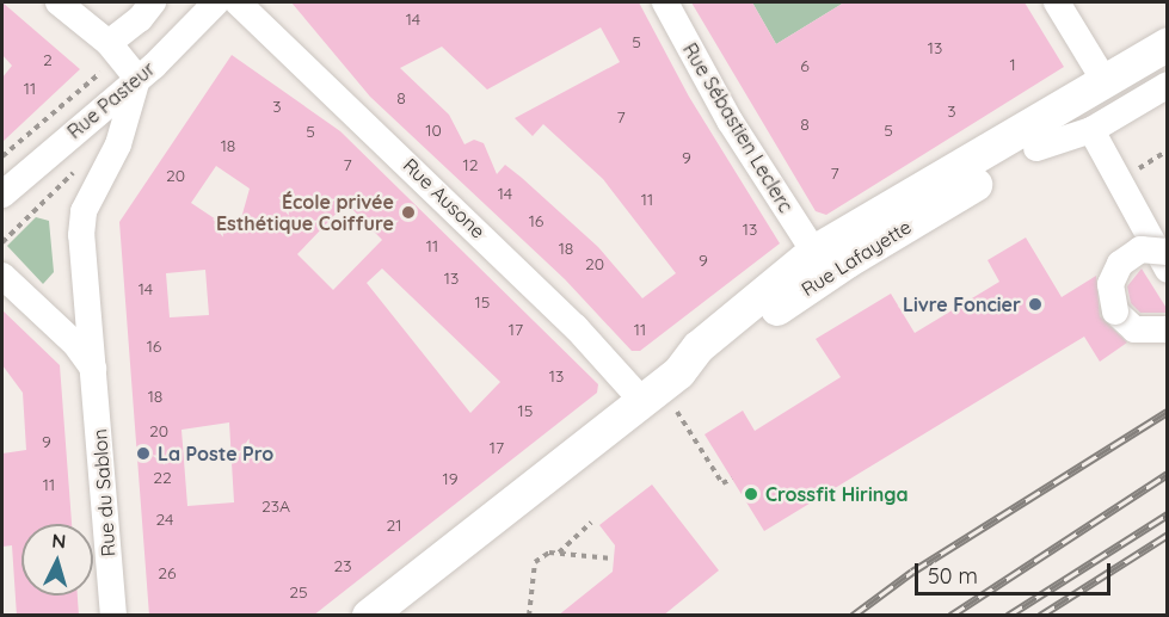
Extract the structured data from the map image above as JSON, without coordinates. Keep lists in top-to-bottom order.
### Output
{
  "streets": {
    "main road": ["Rue Lafayette"],
    "street": [
      "Rue Pasteur",
      "Rue Sébastien Leclerc",
      "Rue Ausone",
      "Rue du Sablon"
    ]
  },
  "crossings": [
    ["Rue Pasteur", "Rue du Sablon"],
    ["Rue Sébastien Leclerc", "Rue Lafayette"],
    ["Rue Ausone", "Rue Lafayette"]
  ],
  "places": [
    "École privée Esthétique Coiffure",
    "Livre Foncier",
    "La Poste Pro",
    "Crossfit Hiringa"
  ],
  "house_numbers": [
    "14",
    "5",
    "13",
    "2",
    "1",
    "6",
    "11",
    "8",
    "3",
    "3",
    "7",
    "8",
    "10",
    "5",
    "5",
    "18",
    "9",
    "7",
    "12",
    "7",
    "20",
    "14",
    "11",
    "16",
    "13",
    "11",
    "18",
    "9",
    "20",
    "13",
    "14",
    "15",
    "17",
    "11",
    "16",
    "13",
    "18",
    "15",
    "20",
    "9",
    "17",
    "22",
    "19",
    "11",
    "23A",
    "24",
    "21",
    "23",
    "26",
    "25"
  ],
  "scale_bar": "50 m",
  "north": "top"
}
